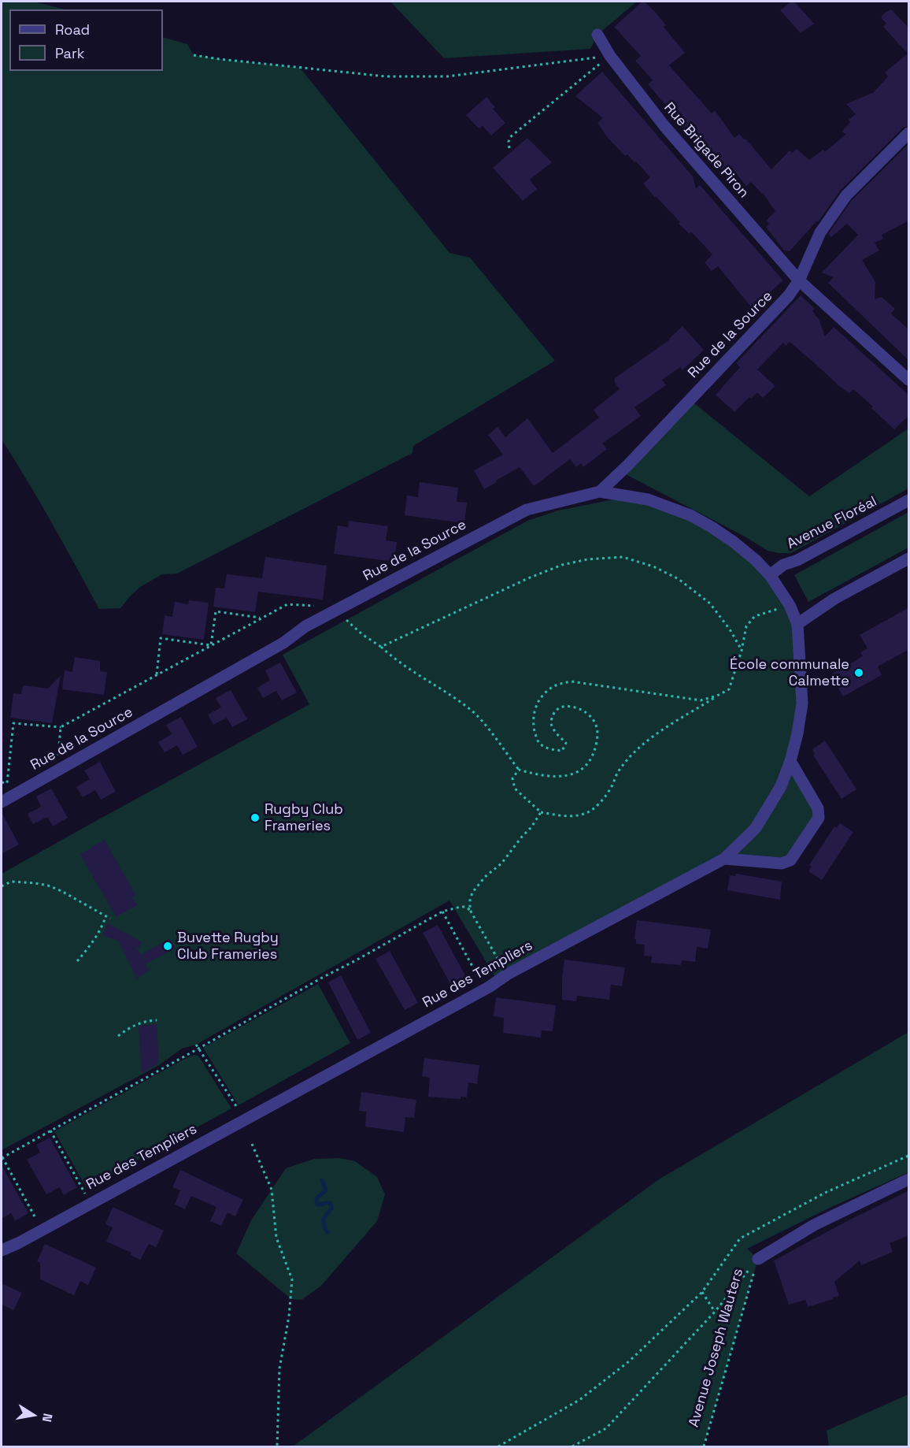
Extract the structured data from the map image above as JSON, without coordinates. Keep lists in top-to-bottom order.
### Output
{
  "streets": {
    "street": [
      "Rue Brigade Piron",
      "Rue de la Source",
      "Avenue Floréal",
      "Rue des Templiers",
      "Avenue Joseph Wauters"
    ]
  },
  "crossings": [
    ["Rue Brigade Piron", "Rue de la Source"],
    ["Rue de la Source", "Rue des Templiers"],
    ["Avenue Floréal", "Rue des Templiers"]
  ],
  "places": ["École communale Calmette", "Rugby Club Frameries", "Buvette Rugby Club Frameries"],
  "legend": ["Road", "Park"],
  "north": "right"
}
